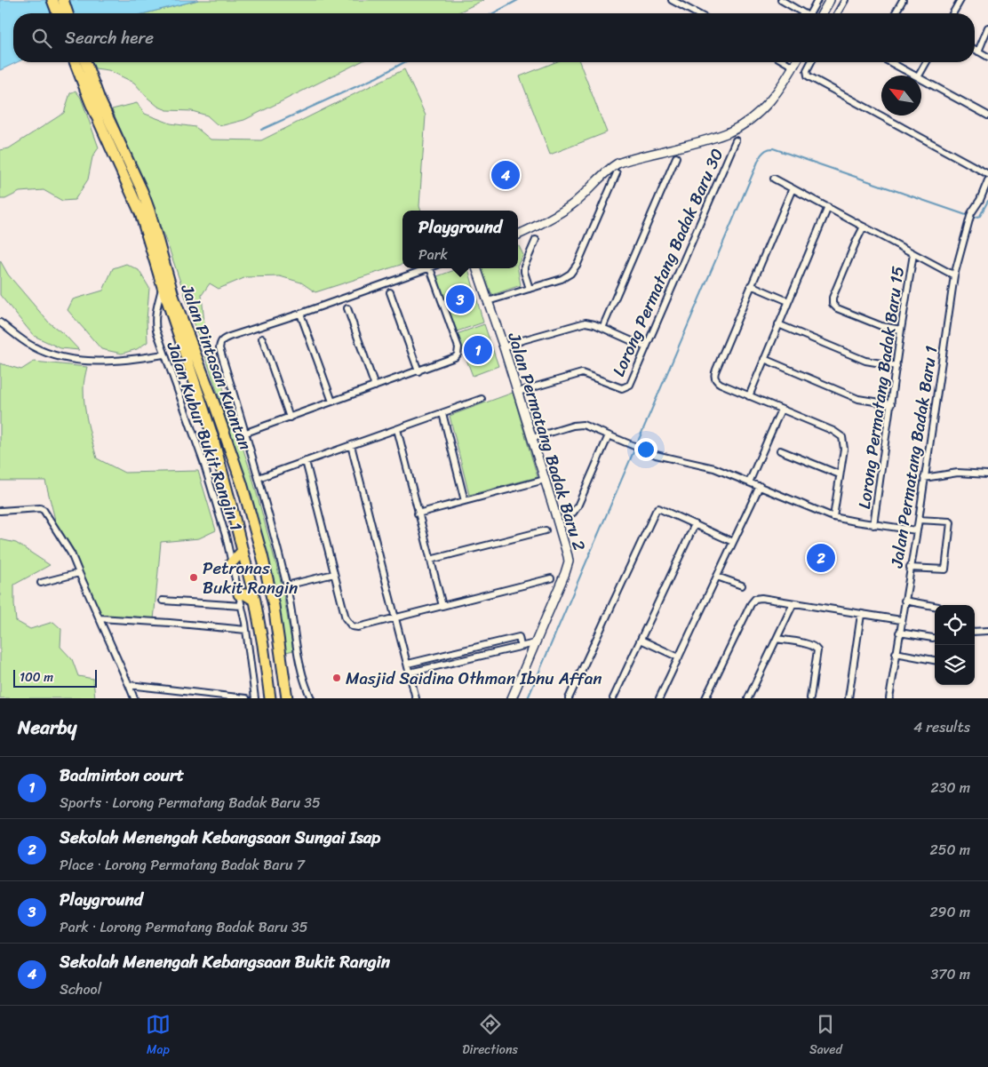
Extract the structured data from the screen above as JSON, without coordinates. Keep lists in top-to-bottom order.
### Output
{
  "streets": {
    "highway": ["Jalan Pintasan Kuantan"],
    "street": [
      "Lorong Permatang Badak Baru 30",
      "Lorong Permatang Badak Baru 15",
      "Jalan Kubur Bukit Rangin 1",
      "Jalan Permatang Badak Baru 2",
      "Jalan Permatang Badak Baru 1"
    ]
  },
  "crossings": [
    ["Lorong Permatang Badak Baru 30", "Jalan Permatang Badak Baru 2"],
    ["Jalan Pintasan Kuantan", "Jalan Kubur Bukit Rangin 1"]
  ],
  "places": ["Petronas Bukit Rangin", "Masjid Saidina Othman Ibnu Affan"],
  "scale_bar": "100 m",
  "north": "top left",
  "page": {
    "search": "Search here",
    "pins": [
      "4",
      "3",
      "1",
      "2"
    ],
    "popup": ["Playground", "Park"],
    "scale": "100 m",
    "heading": ["Nearby", "4 results"],
    "list": [
      {
        "mark": "1",
        "name": "Badminton court",
        "note": "Sports · Lorong Permatang Badak Baru 35",
        "value": "230 m"
      },
      {
        "mark": "2",
        "name": "Sekolah Menengah Kebangsaan Sungai Isap",
        "note": "Place · Lorong Permatang Badak Baru 7",
        "value": "250 m"
      },
      {
        "mark": "3",
        "name": "Playground",
        "note": "Park · Lorong Permatang Badak Baru 35",
        "value": "290 m"
      },
      {
        "mark": "4",
        "name": "Sekolah Menengah Kebangsaan Bukit Rangin",
        "note": "School",
        "value": "370 m"
      }
    ],
    "nav": ["Map", "Directions", "Saved"]
  }
}
